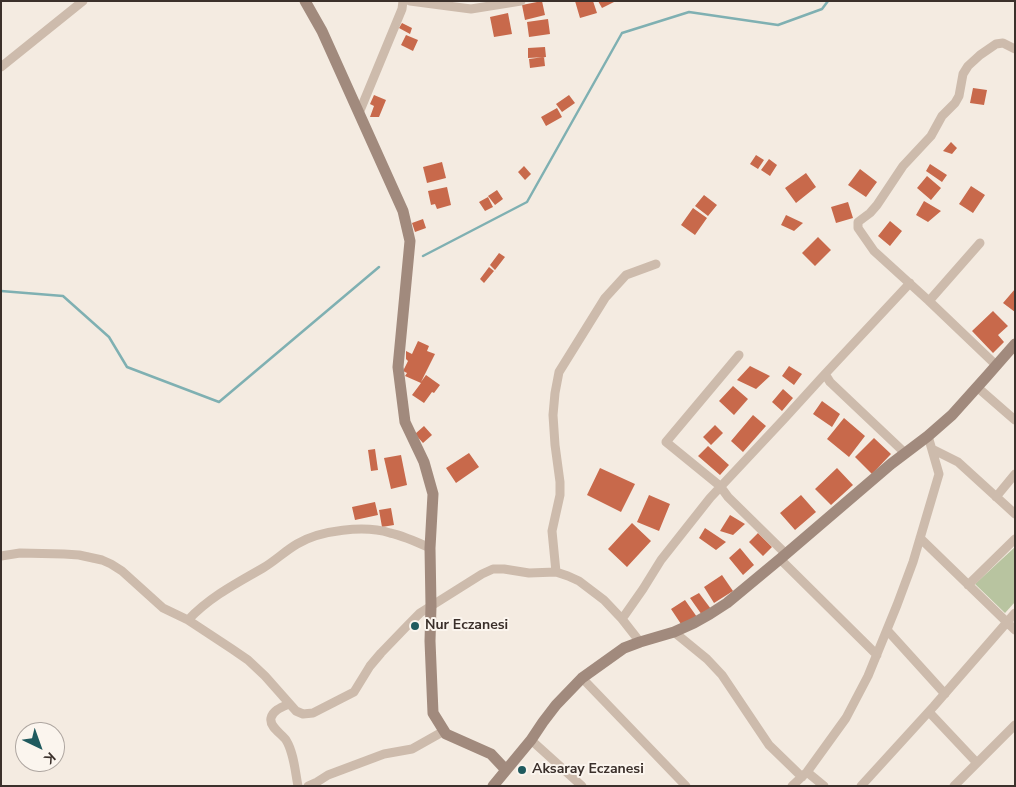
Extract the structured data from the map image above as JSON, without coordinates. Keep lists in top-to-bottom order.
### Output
{
  "places": ["Nur Eczanesi", "Aksaray Eczanesi"],
  "north": "bottom right"
}
